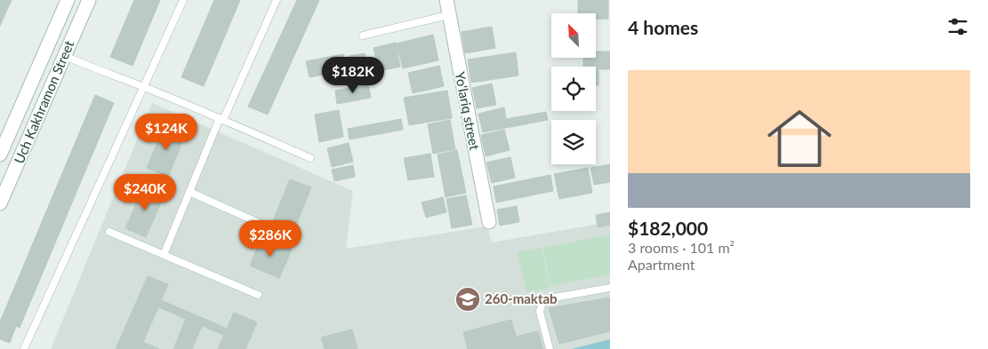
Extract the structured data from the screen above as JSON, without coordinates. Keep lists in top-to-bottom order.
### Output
{
  "streets": {
    "main road": ["Uch Kakhramon Street", "Yo'lariq street"]
  },
  "places": {
    "school or university": ["260-maktab"]
  },
  "north": "top left",
  "page": {
    "heading": "4 homes",
    "list": [
      {
        "name": "$182,000",
        "note": "3 rooms · 101 m² · Apartment"
      }
    ],
    "price": [
      "$182K",
      "$124K",
      "$240K",
      "$286K"
    ]
  }
}
